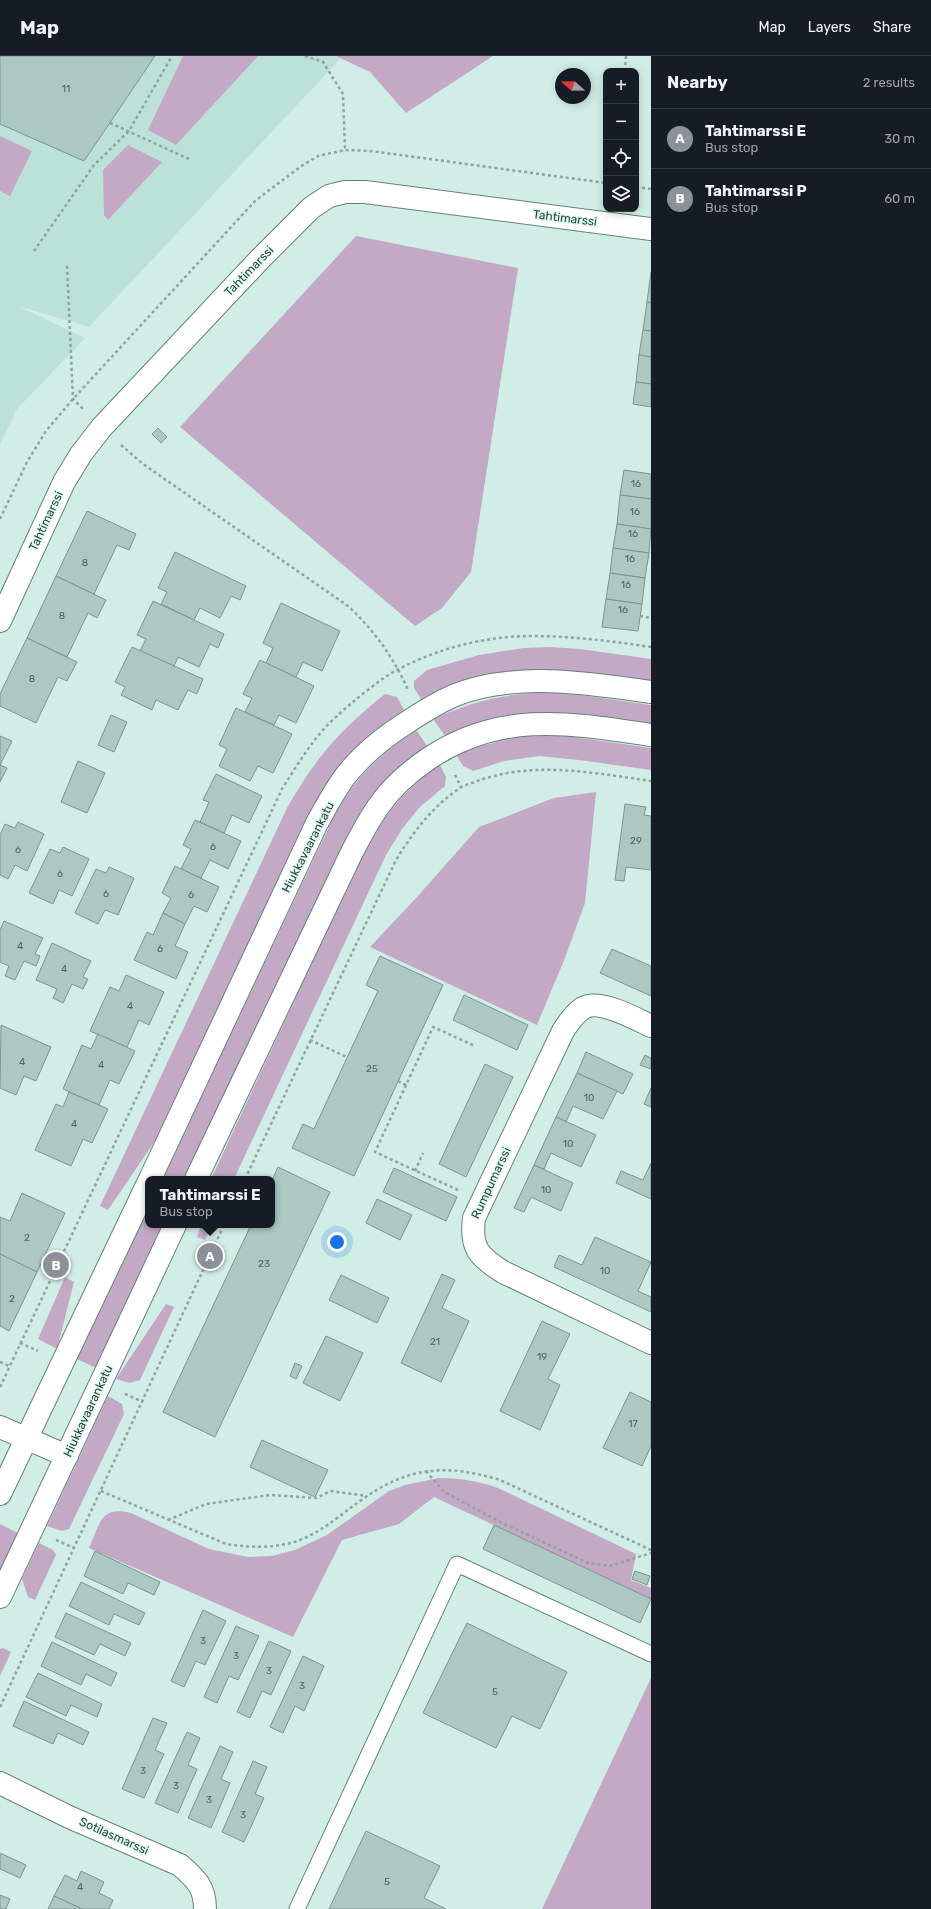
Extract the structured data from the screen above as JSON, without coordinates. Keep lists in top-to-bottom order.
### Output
{
  "streets": {
    "street": [
      "Tahtimarssi",
      "Hiukkavaarankatu",
      "Rumpumarssi",
      "Sotilasmarssi"
    ]
  },
  "house_numbers": [
    "11",
    "16",
    "16",
    "16",
    "16",
    "8",
    "16",
    "16",
    "8",
    "8",
    "29",
    "6",
    "6",
    "6",
    "6",
    "6",
    "4",
    "6",
    "4",
    "4",
    "4",
    "4",
    "25",
    "10",
    "4",
    "10",
    "10",
    "2",
    "23",
    "10",
    "2",
    "21",
    "19",
    "17",
    "3",
    "3",
    "3",
    "3",
    "5",
    "3",
    "3",
    "3",
    "3",
    "5",
    "4"
  ],
  "north": "left",
  "page": {
    "header": "Map",
    "nav": ["Map", "Layers", "Share"],
    "heading": ["Nearby", "2 results"],
    "map_buttons": ["+", "−"],
    "list": [
      {
        "mark": "A",
        "name": "Tahtimarssi E",
        "note": "Bus stop",
        "value": "30 m"
      },
      {
        "mark": "B",
        "name": "Tahtimarssi P",
        "note": "Bus stop",
        "value": "60 m"
      }
    ],
    "popup": ["Tahtimarssi E", "Bus stop"],
    "pins": ["A", "B"]
  }
}
